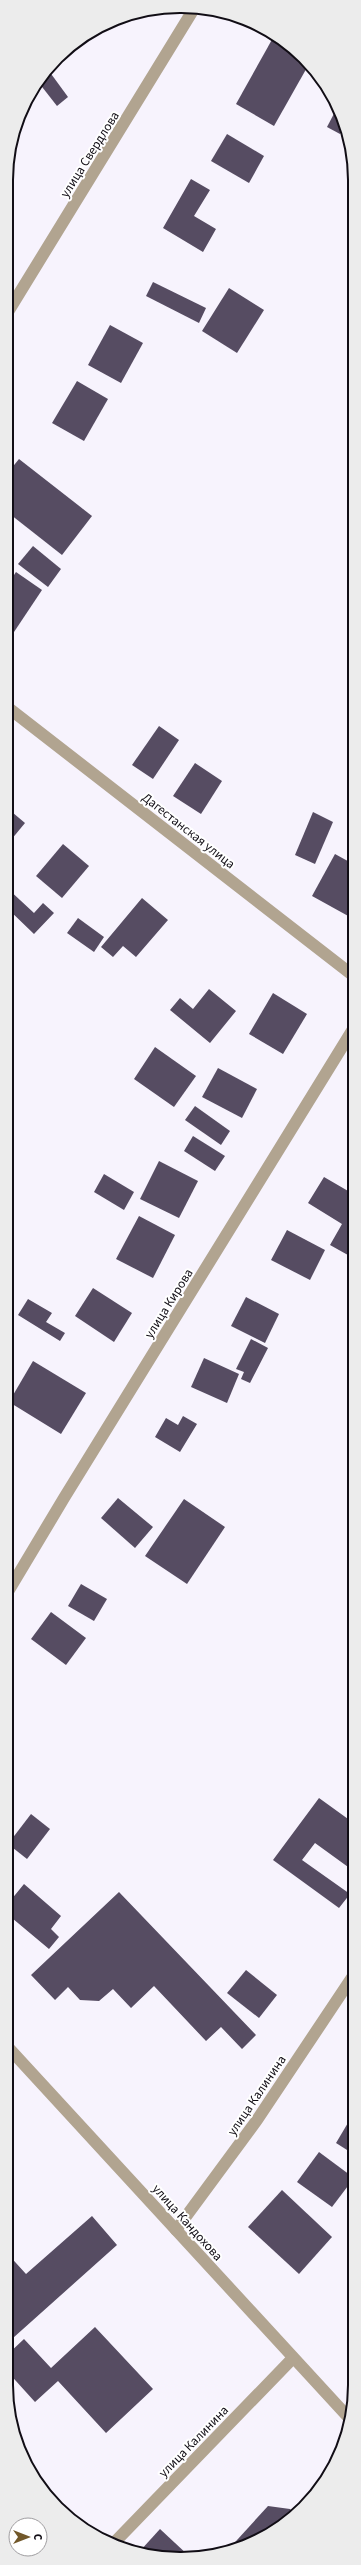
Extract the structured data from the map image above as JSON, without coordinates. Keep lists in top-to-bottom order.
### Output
{
  "streets": {
    "street": [
      "улица Свердлова",
      "Дагестанская улица",
      "улица Кирова",
      "улица Калинина",
      "улица Кандохова"
    ]
  },
  "crossings": [
    ["улица Калинина", "улица Кандохова"]
  ],
  "north": "right"
}
